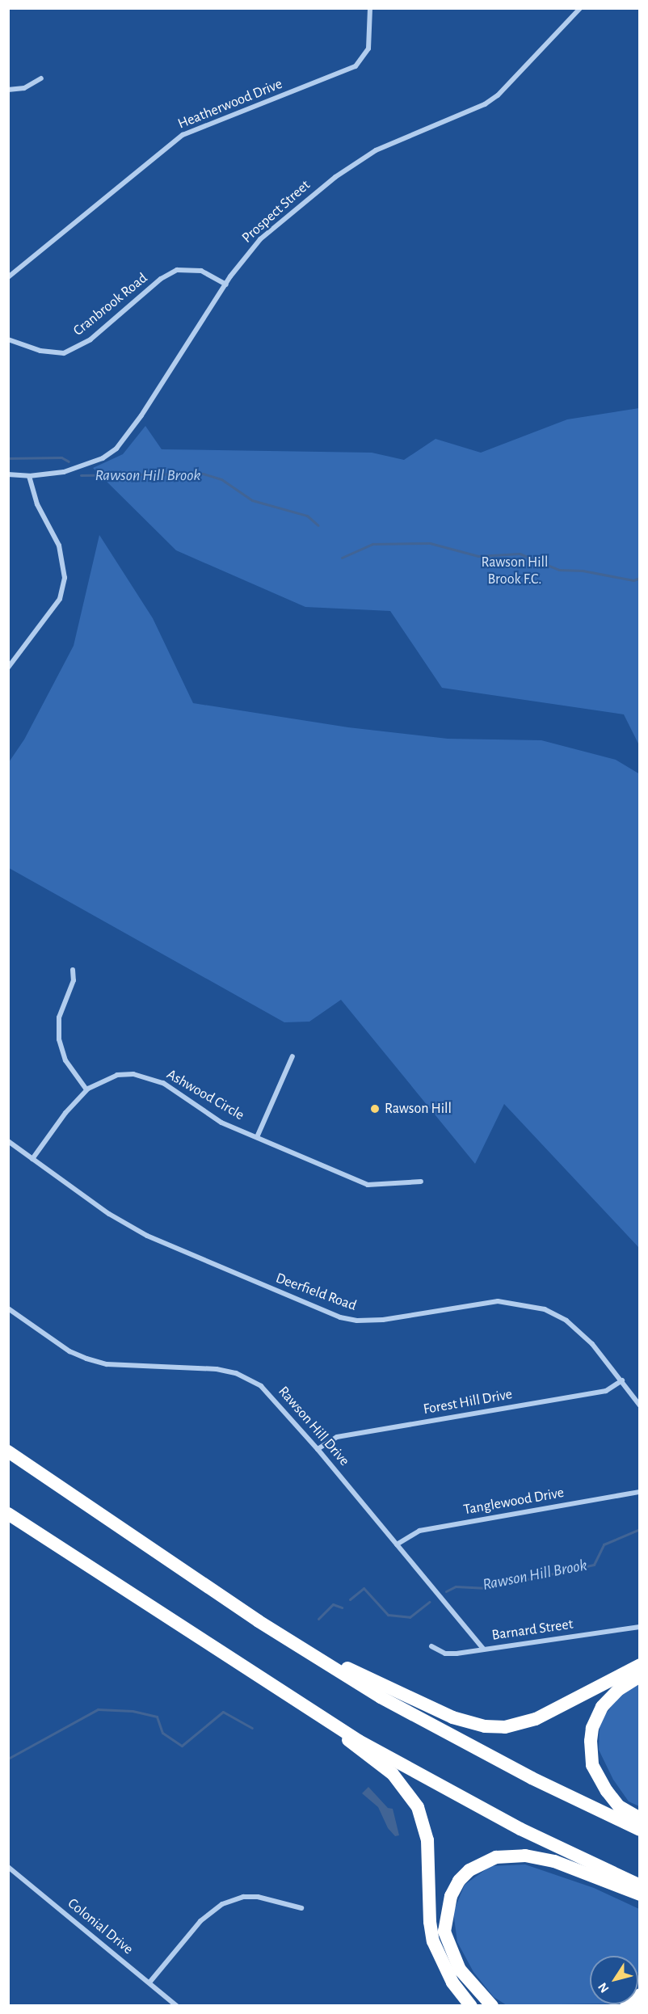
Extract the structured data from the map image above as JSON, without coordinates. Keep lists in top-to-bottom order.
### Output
{
  "streets": {
    "street": [
      "Heatherwood Drive",
      "Prospect Street",
      "Cranbrook Road",
      "Ashwood Circle",
      "Deerfield Road",
      "Forest Hill Drive",
      "Rawson Hill Drive",
      "Tanglewood Drive",
      "Barnard Street",
      "Colonial Drive"
    ]
  },
  "crossings": [
    ["Prospect Street", "Cranbrook Road"],
    ["Ashwood Circle", "Deerfield Road"],
    ["Deerfield Road", "Forest Hill Drive"],
    ["Forest Hill Drive", "Rawson Hill Drive"],
    ["Rawson Hill Drive", "Tanglewood Drive"],
    ["Rawson Hill Drive", "Barnard Street"]
  ],
  "water": ["Rawson Hill Brook"],
  "parks": ["Rawson Hill Brook F.C."],
  "places": ["Rawson Hill"],
  "north": "bottom left"
}
